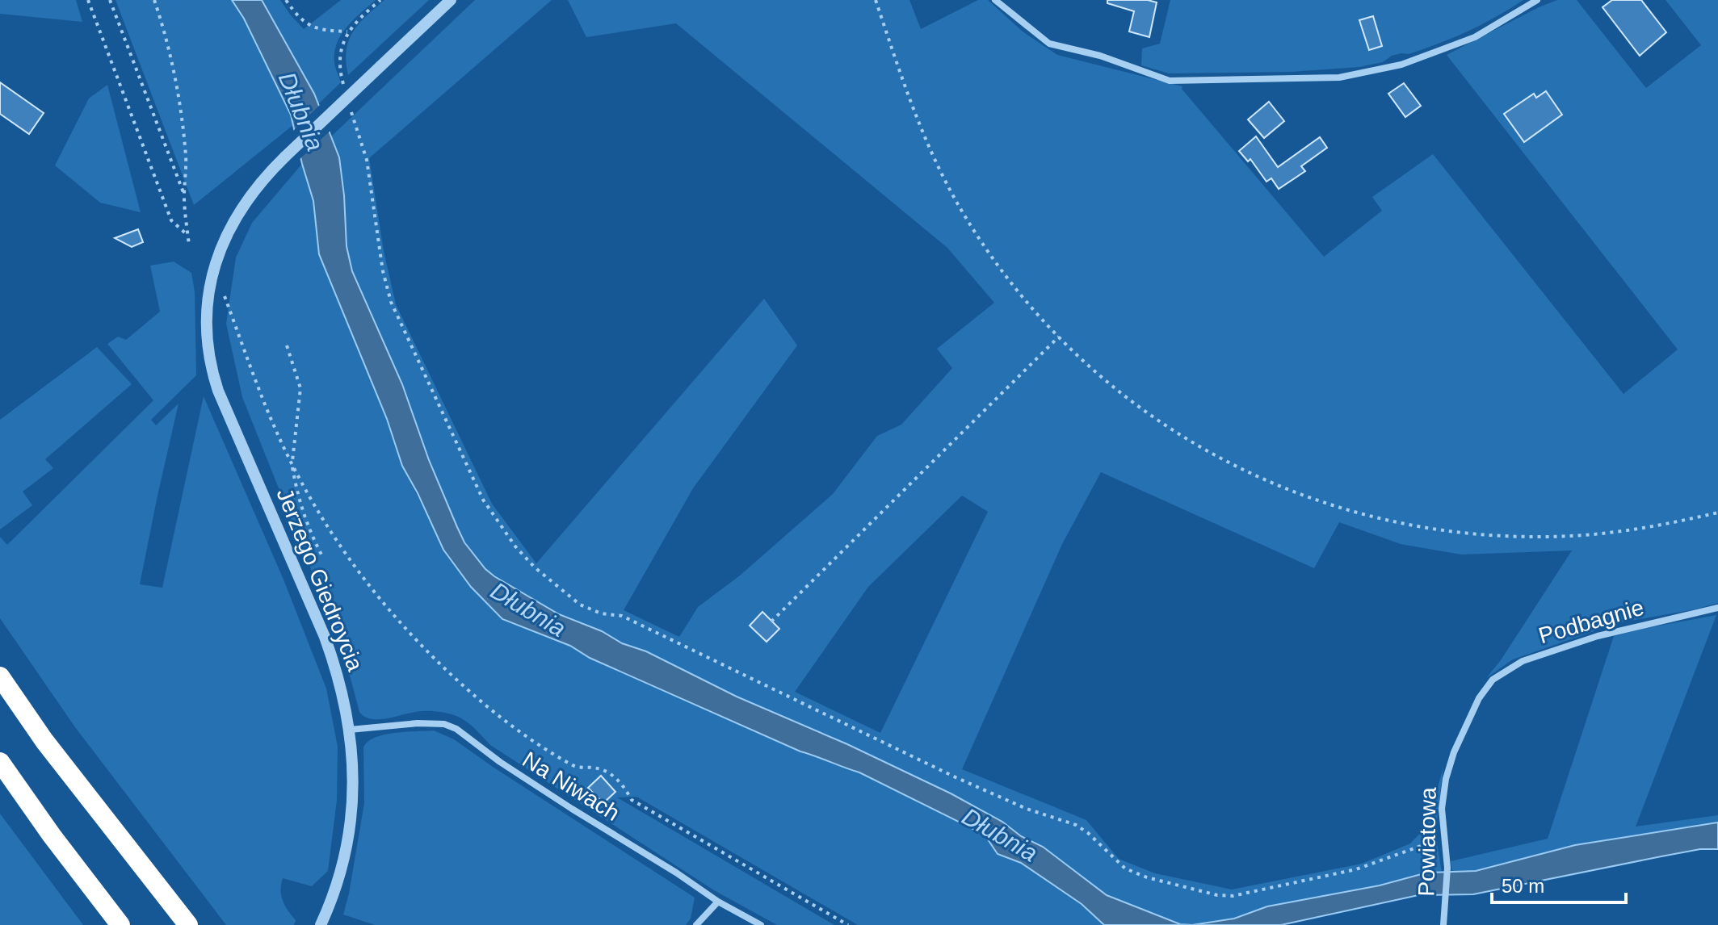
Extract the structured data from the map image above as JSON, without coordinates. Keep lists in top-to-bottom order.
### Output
{
  "streets": {
    "street": [
      "Jerzego Giedroycia",
      "Podbagnie",
      "Na Niwach",
      "Powiatowa"
    ]
  },
  "crossings": [
    ["Jerzego Giedroycia", "Na Niwach"],
    ["Podbagnie", "Powiatowa"]
  ],
  "water": ["Dłubnia"],
  "scale_bar": "50 m"
}
